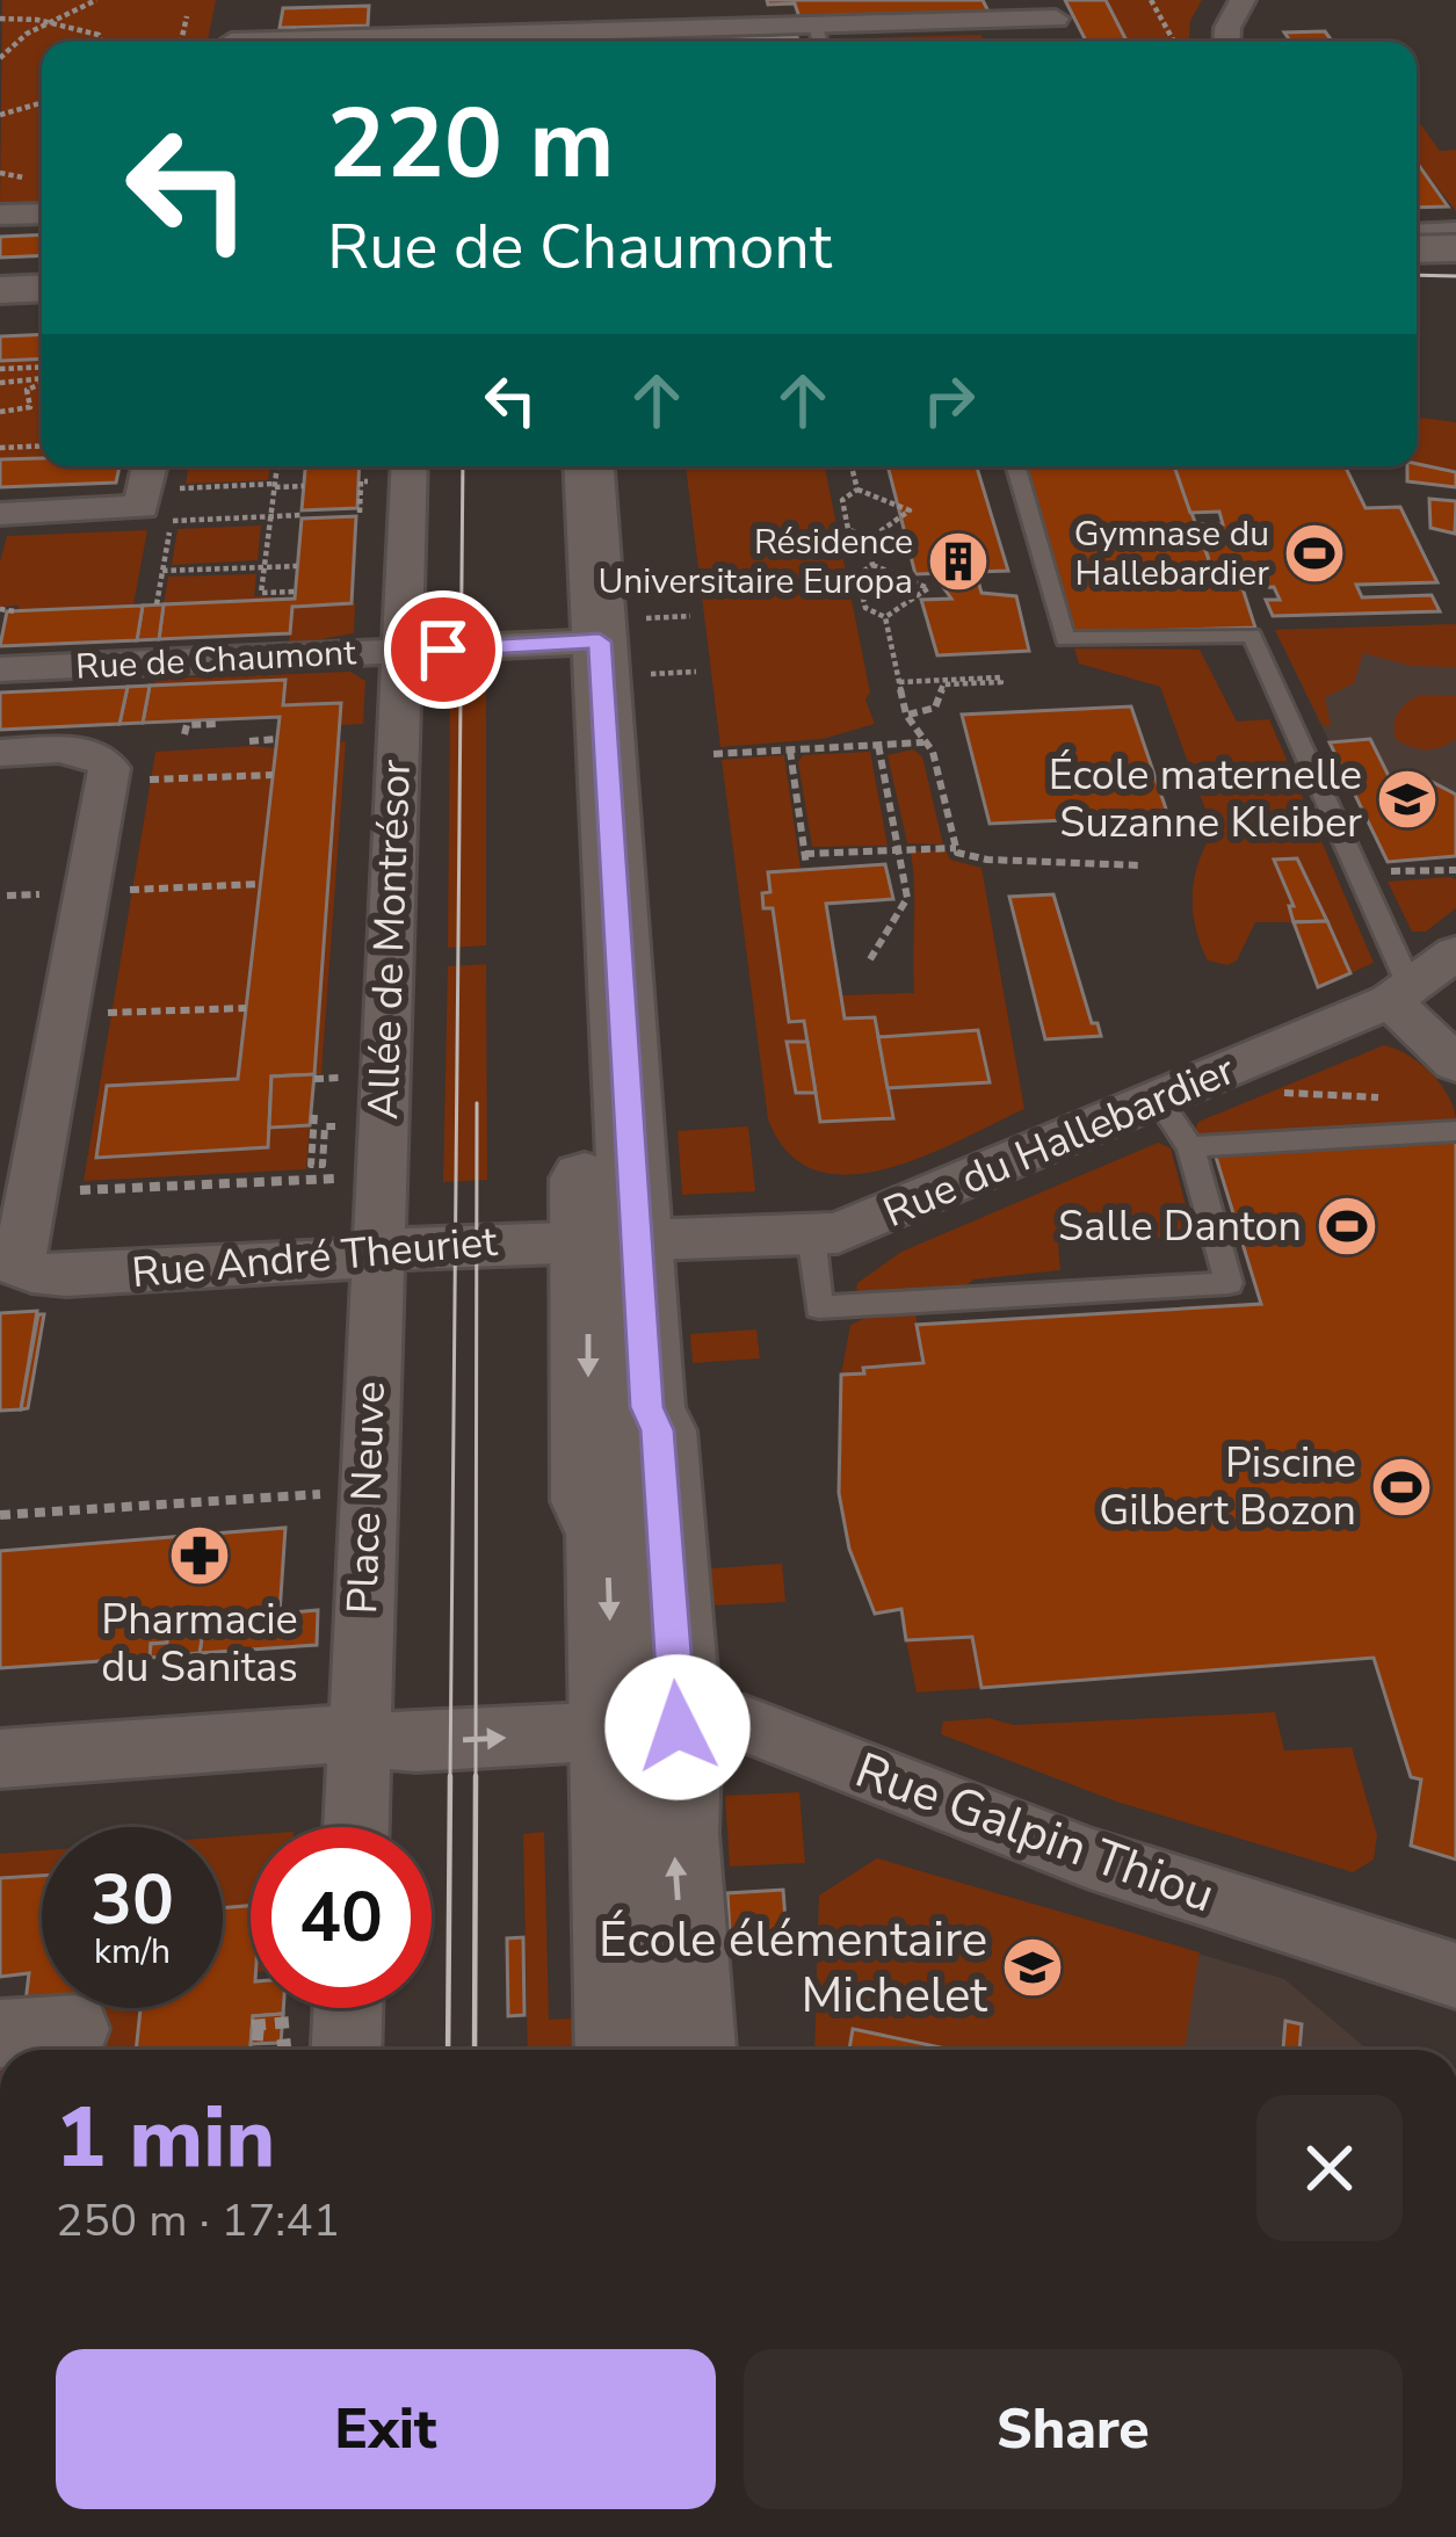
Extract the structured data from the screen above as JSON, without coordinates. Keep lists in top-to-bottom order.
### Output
{
  "streets": {
    "street": [
      "Rue de Chaumont",
      "Allée de Montrésor",
      "Rue du Hallebardier",
      "Rue André Theuriet",
      "Place Neuve",
      "Rue Galpin Thiou"
    ]
  },
  "crossings": [
    ["Rue de Chaumont", "Allée de Montrésor"],
    ["Allée de Montrésor", "Rue André Theuriet"],
    ["Allée de Montrésor", "Place Neuve"],
    ["Rue du Hallebardier", "Rue André Theuriet"],
    ["Rue André Theuriet", "Place Neuve"],
    ["Place Neuve", "Rue Galpin Thiou"]
  ],
  "places": {
    "sports": ["Gymnase du Hallebardier", "Salle Danton", "Piscine Gilbert Bozon"],
    "building": ["Résidence Universitaire Europa"],
    "school or university": ["École maternelle Suzanne Kleiber", "École élémentaire Michelet"],
    "pharmacy": ["Pharmacie du Sanitas"]
  },
  "page": {
    "turn": ["220 m", "Rue de Chaumont"],
    "speed": "30 km/h",
    "limit": "40",
    "heading": ["1 min", "250 m · 17:41"],
    "buttons": ["Exit", "Share"]
  }
}
